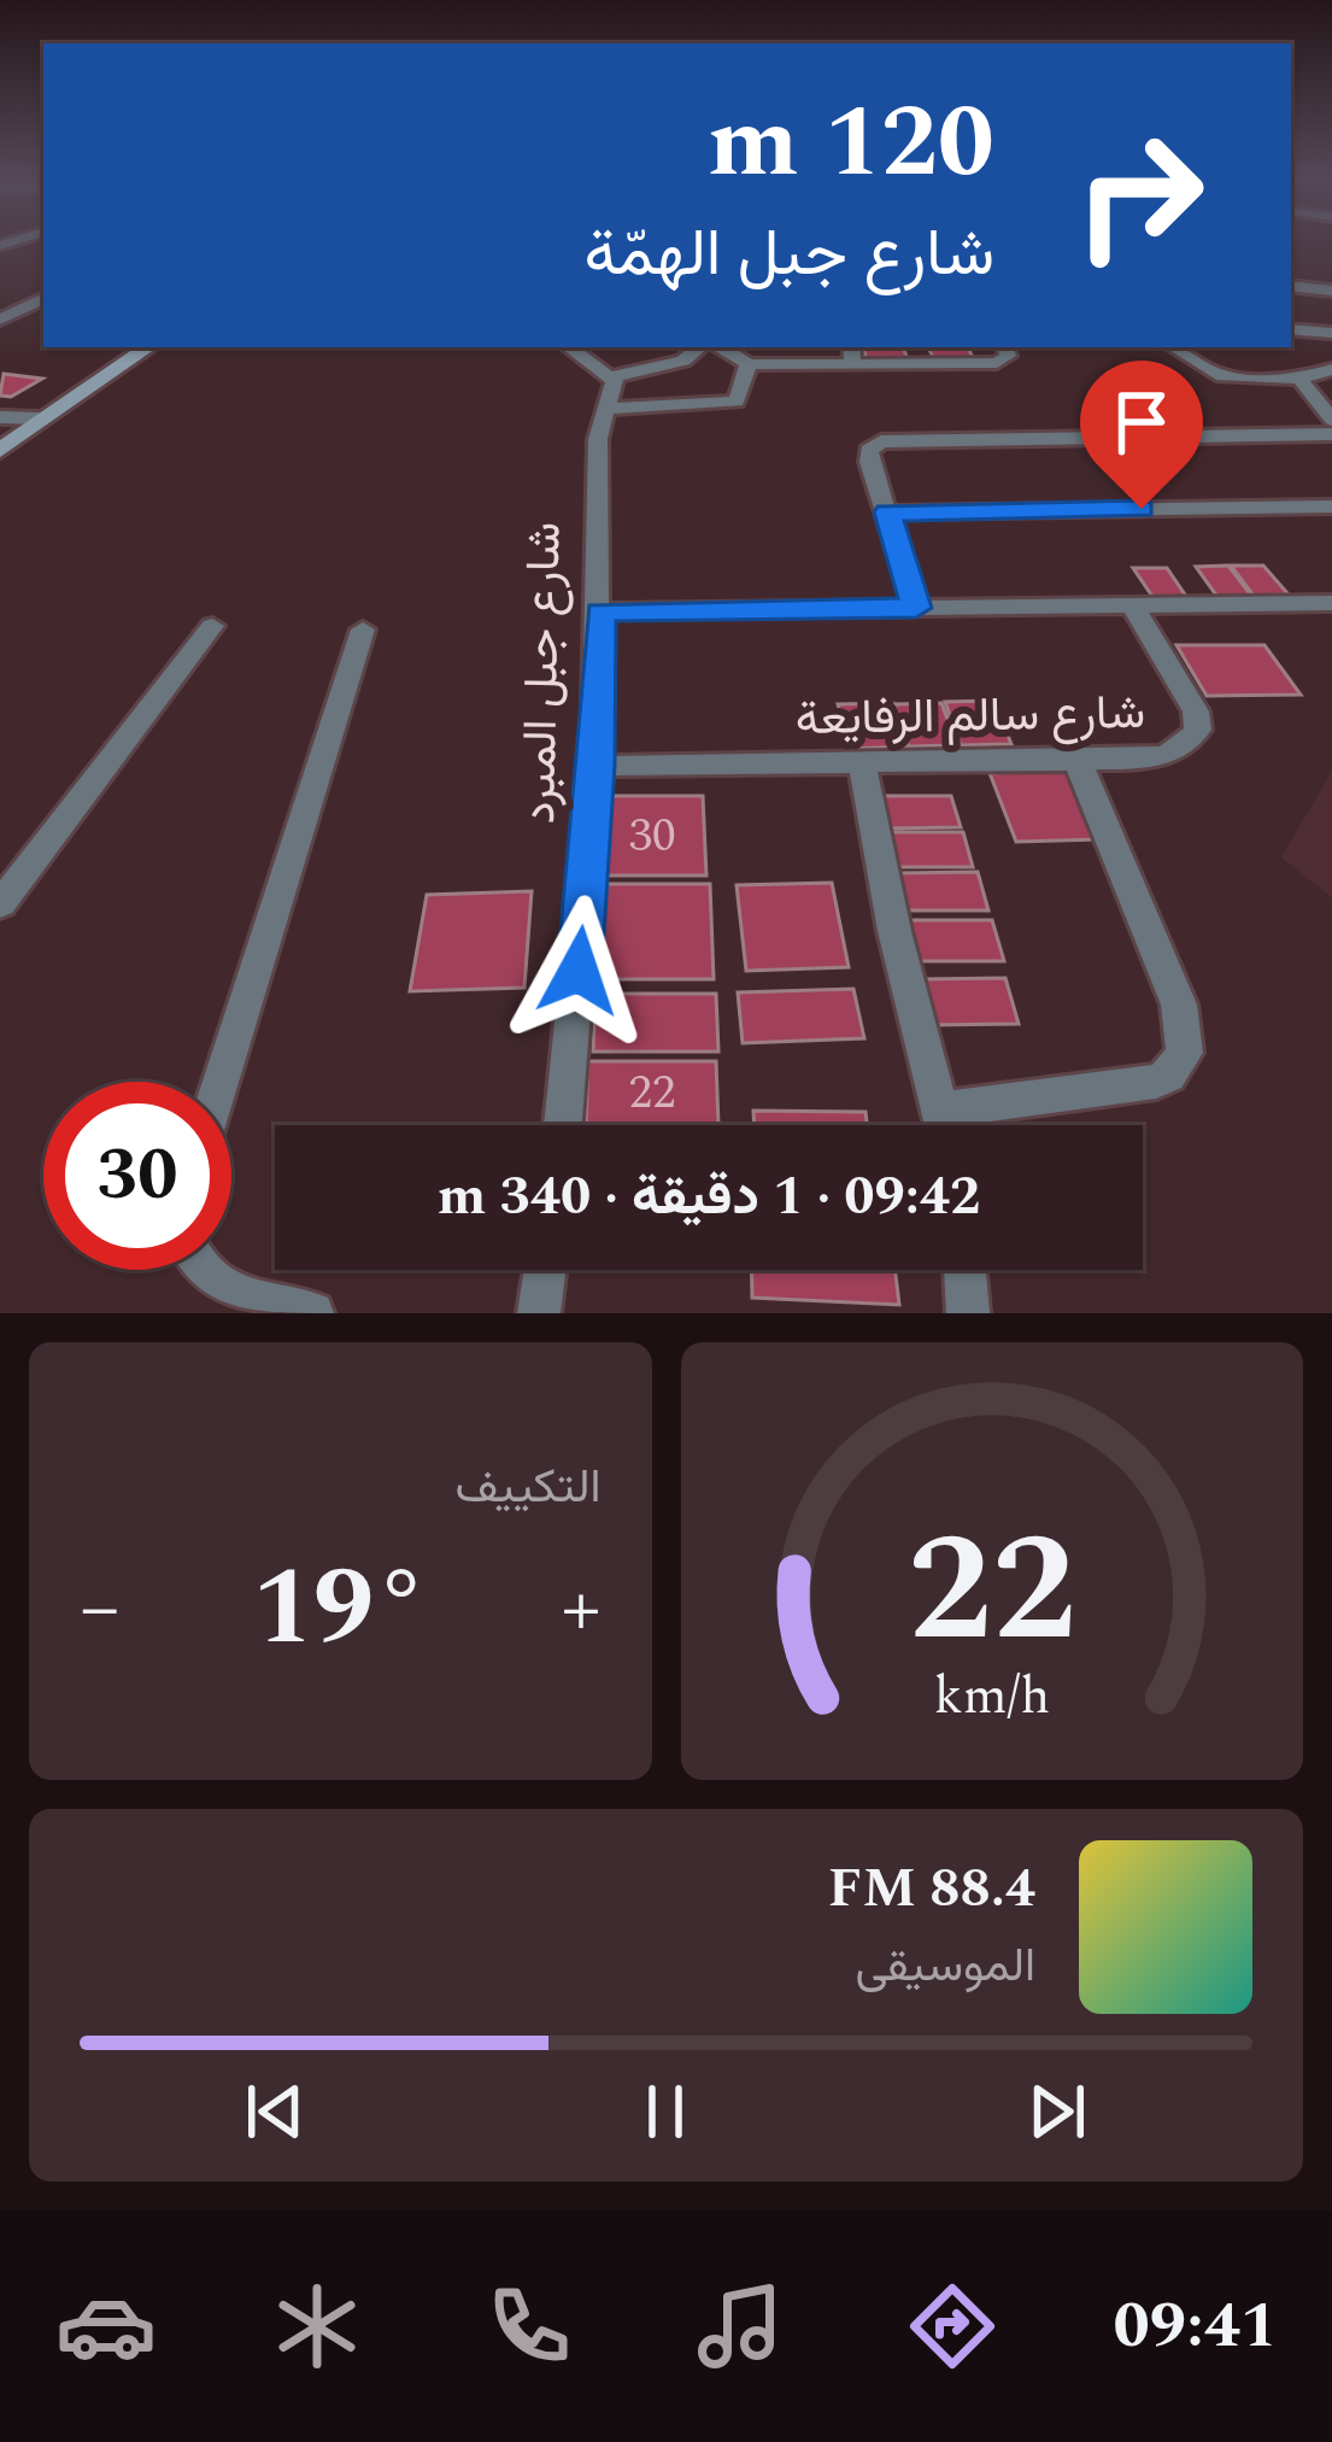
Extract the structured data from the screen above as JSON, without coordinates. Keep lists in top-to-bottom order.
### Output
{
  "streets": {
    "street": ["شارع جبل المبرد", "شارع سالم الرفايعة"]
  },
  "crossings": [
    ["شارع جبل المبرد", "شارع سالم الرفايعة"]
  ],
  "house_numbers": ["30", "22"],
  "page": {
    "turn": ["120 m", "شارع جبل الهمّة"],
    "limit": "30",
    "trip": "09:42 · 1 دقيقة · 340 m",
    "tile": "التكييف",
    "heat": ["−", "19°", "+"],
    "song": ["88.4 FM", "الموسيقى"],
    "tabs": "09:41",
    "gauge": ["22", "km/h"]
  }
}
